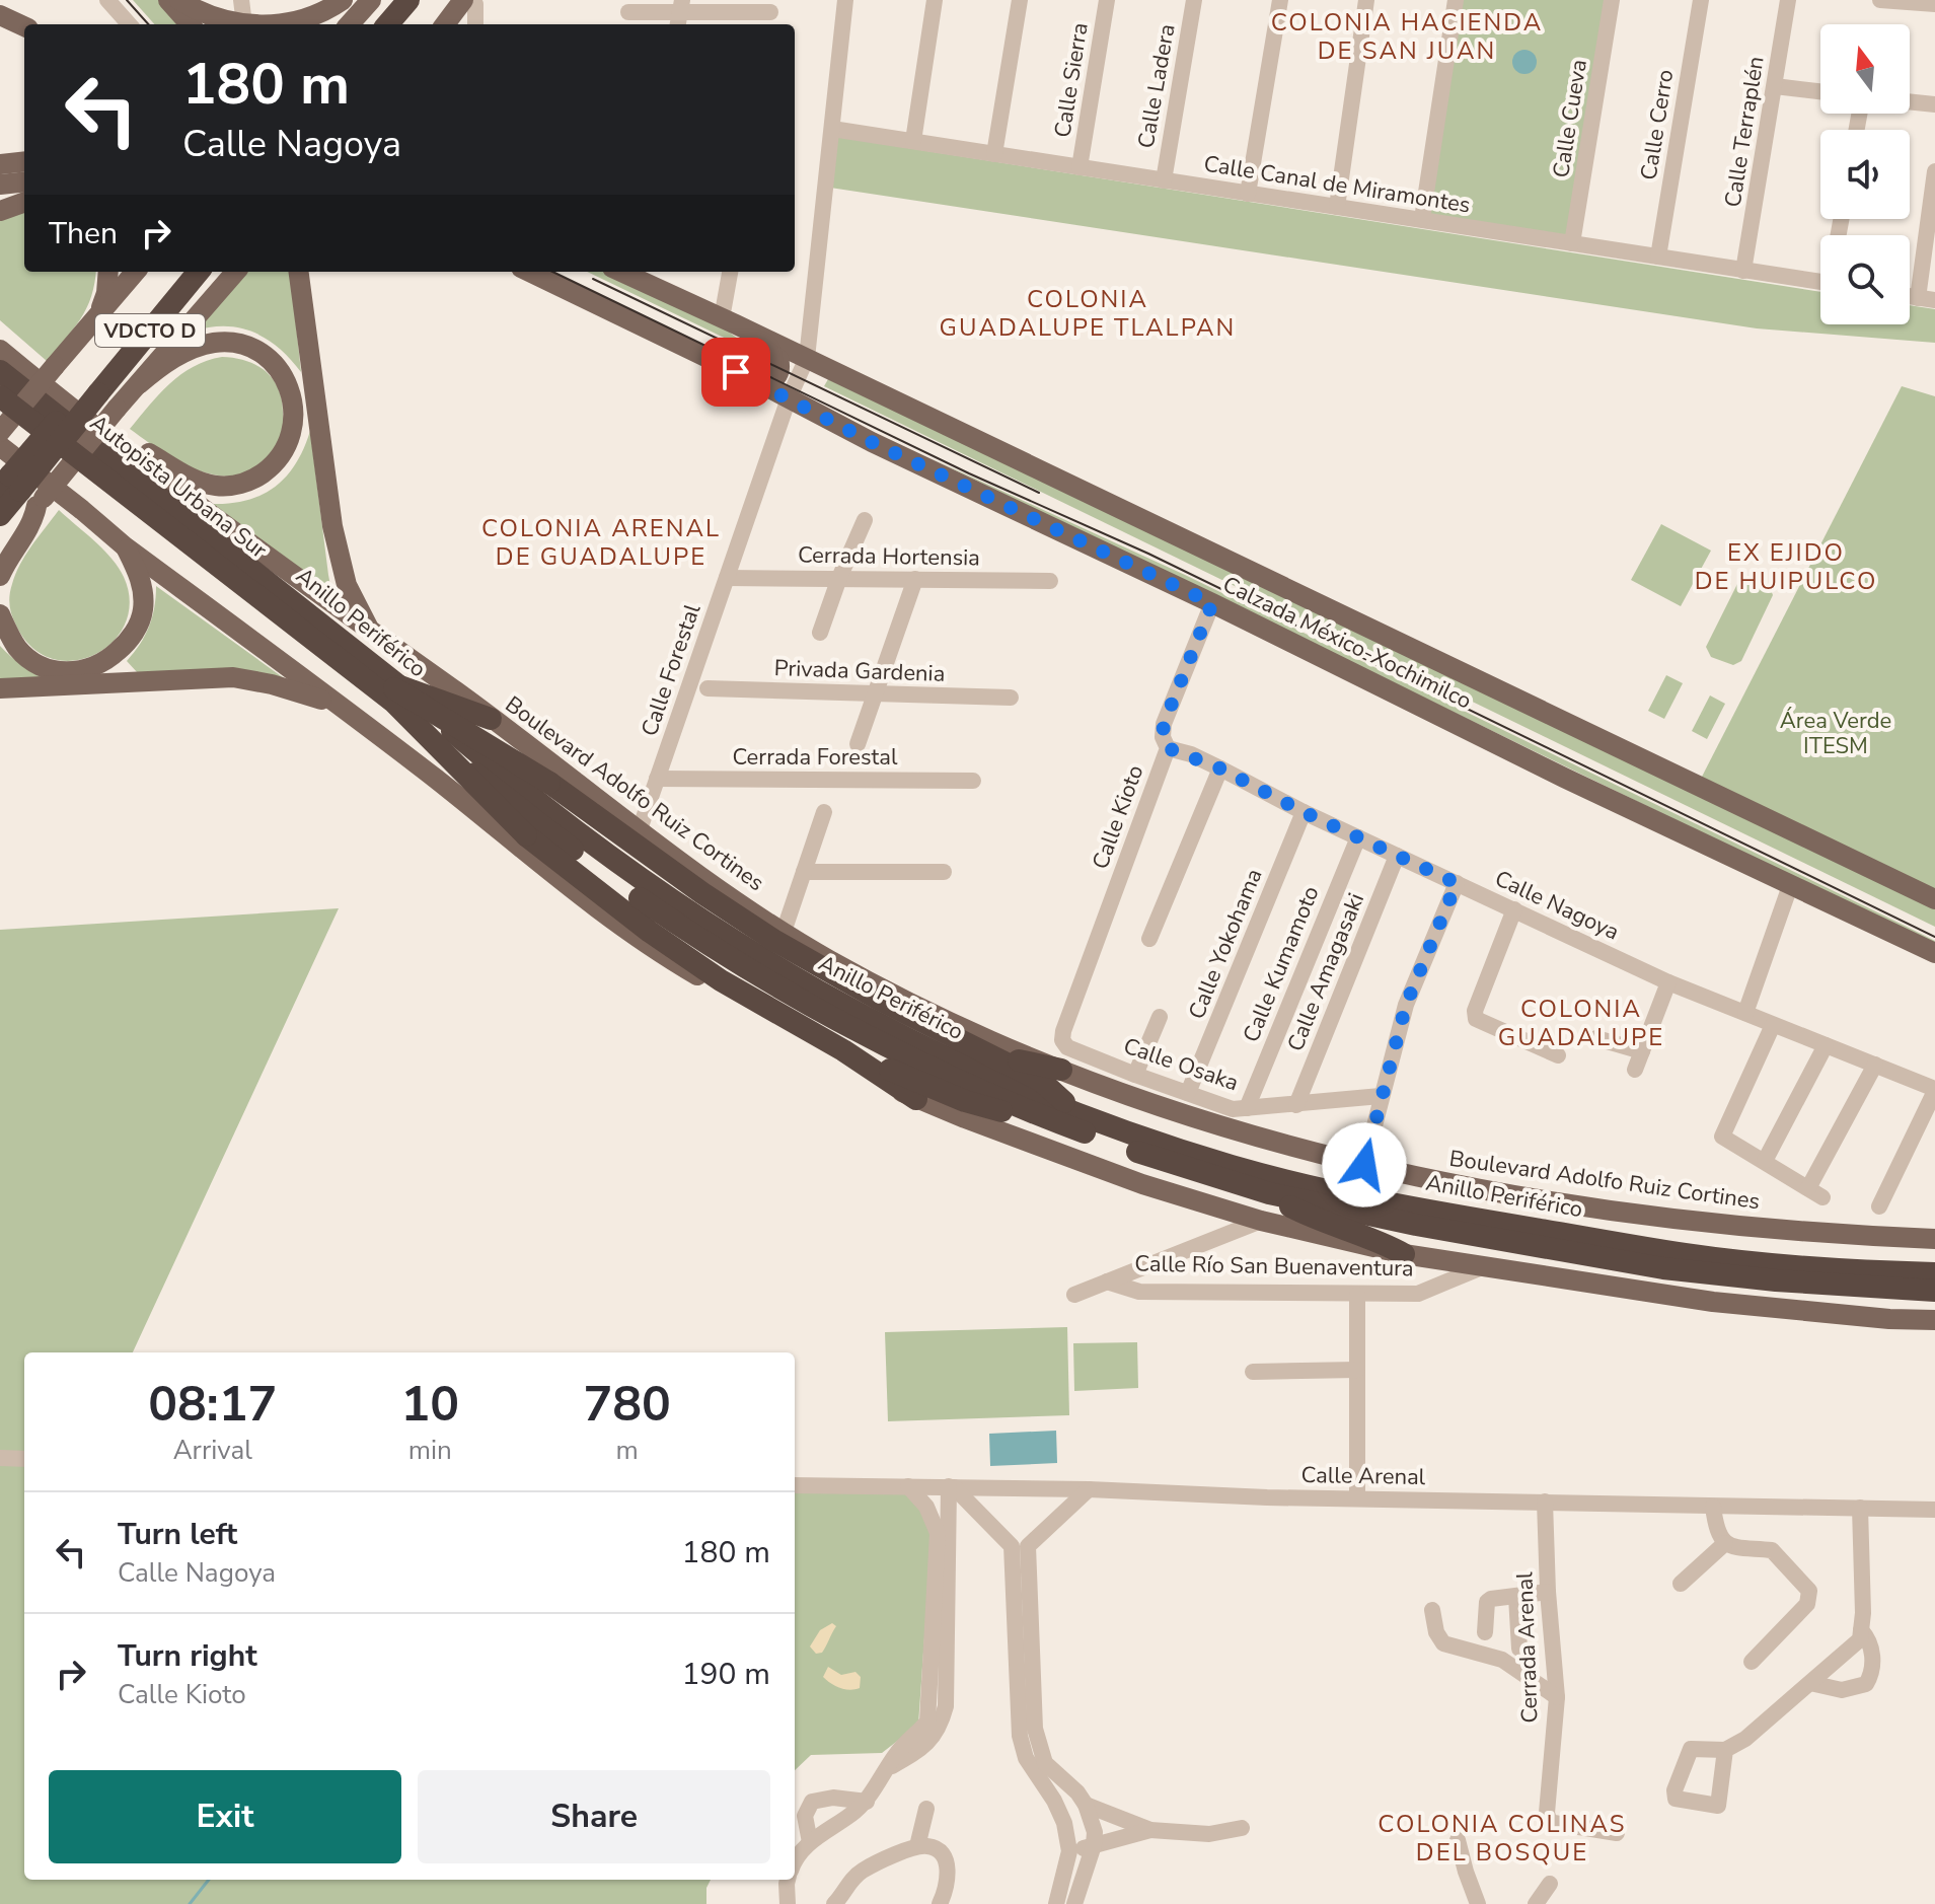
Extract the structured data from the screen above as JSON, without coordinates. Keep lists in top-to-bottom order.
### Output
{
  "streets": {
    "highway": ["VDCTO D", "Autopista Urbana Sur", "Anillo Periférico"],
    "main road": ["Calzada México-Xochimilco", "Boulevard Adolfo Ruiz Cortines"],
    "street": [
      "Calle Sierra",
      "Calle Ladera",
      "Calle Cueva",
      "Calle Cerro",
      "Calle Terraplén",
      "Calle Canal de Miramontes",
      "Cerrada Hortensia",
      "Calle Forestal",
      "Privada Gardenia",
      "Cerrada Forestal",
      "Calle Kioto",
      "Calle Nagoya",
      "Calle Yokohama",
      "Calle Kumamoto",
      "Calle Amagasaki",
      "Calle Osaka",
      "Calle Río San Buenaventura",
      "Calle Arenal",
      "Cerrada Arenal"
    ]
  },
  "crossings": [
    ["Calle Sierra", "Calle Canal de Miramontes"],
    ["Calle Ladera", "Calle Canal de Miramontes"],
    ["Calle Cueva", "Calle Canal de Miramontes"],
    ["Calle Cerro", "Calle Canal de Miramontes"],
    ["Calle Terraplén", "Calle Canal de Miramontes"],
    ["Calle Canal de Miramontes", "Calle Forestal"],
    ["Autopista Urbana Sur", "Anillo Periférico"],
    ["Cerrada Hortensia", "Calle Forestal"],
    ["Calzada México-Xochimilco", "Calle Forestal"],
    ["Calzada México-Xochimilco", "Calle Kioto"],
    ["Calle Forestal", "Cerrada Forestal"],
    ["Calle Forestal", "Boulevard Adolfo Ruiz Cortines"],
    ["Boulevard Adolfo Ruiz Cortines", "Calle Kioto"],
    ["Boulevard Adolfo Ruiz Cortines", "Calle Osaka"],
    ["Calle Kioto", "Calle Nagoya"],
    ["Calle Kioto", "Calle Osaka"],
    ["Calle Nagoya", "Calle Yokohama"],
    ["Calle Nagoya", "Calle Kumamoto"],
    ["Calle Nagoya", "Calle Amagasaki"],
    ["Calle Yokohama", "Calle Osaka"],
    ["Calle Kumamoto", "Calle Osaka"],
    ["Calle Amagasaki", "Calle Osaka"],
    ["Calle Arenal", "Cerrada Arenal"]
  ],
  "districts": [
    "COLONIA HACIENDA DE SAN JUAN",
    "COLONIA GUADALUPE TLALPAN",
    "COLONIA ARENAL DE GUADALUPE",
    "EX EJIDO DE HUIPULCO",
    "COLONIA GUADALUPE",
    "COLONIA COLINAS DEL BOSQUE"
  ],
  "parks": ["Área Verde ITESM"],
  "north": "top",
  "page": {
    "turn": ["180 m", "Calle Nagoya"],
    "then": "Then",
    "eta": [
      "08:17",
      "Arrival",
      "10",
      "min",
      "780",
      "m"
    ],
    "list": [
      {
        "name": "Turn left",
        "note": "Calle Nagoya",
        "value": "180 m"
      },
      {
        "name": "Turn right",
        "note": "Calle Kioto",
        "value": "190 m"
      }
    ],
    "buttons": ["Exit", "Share"]
  }
}
